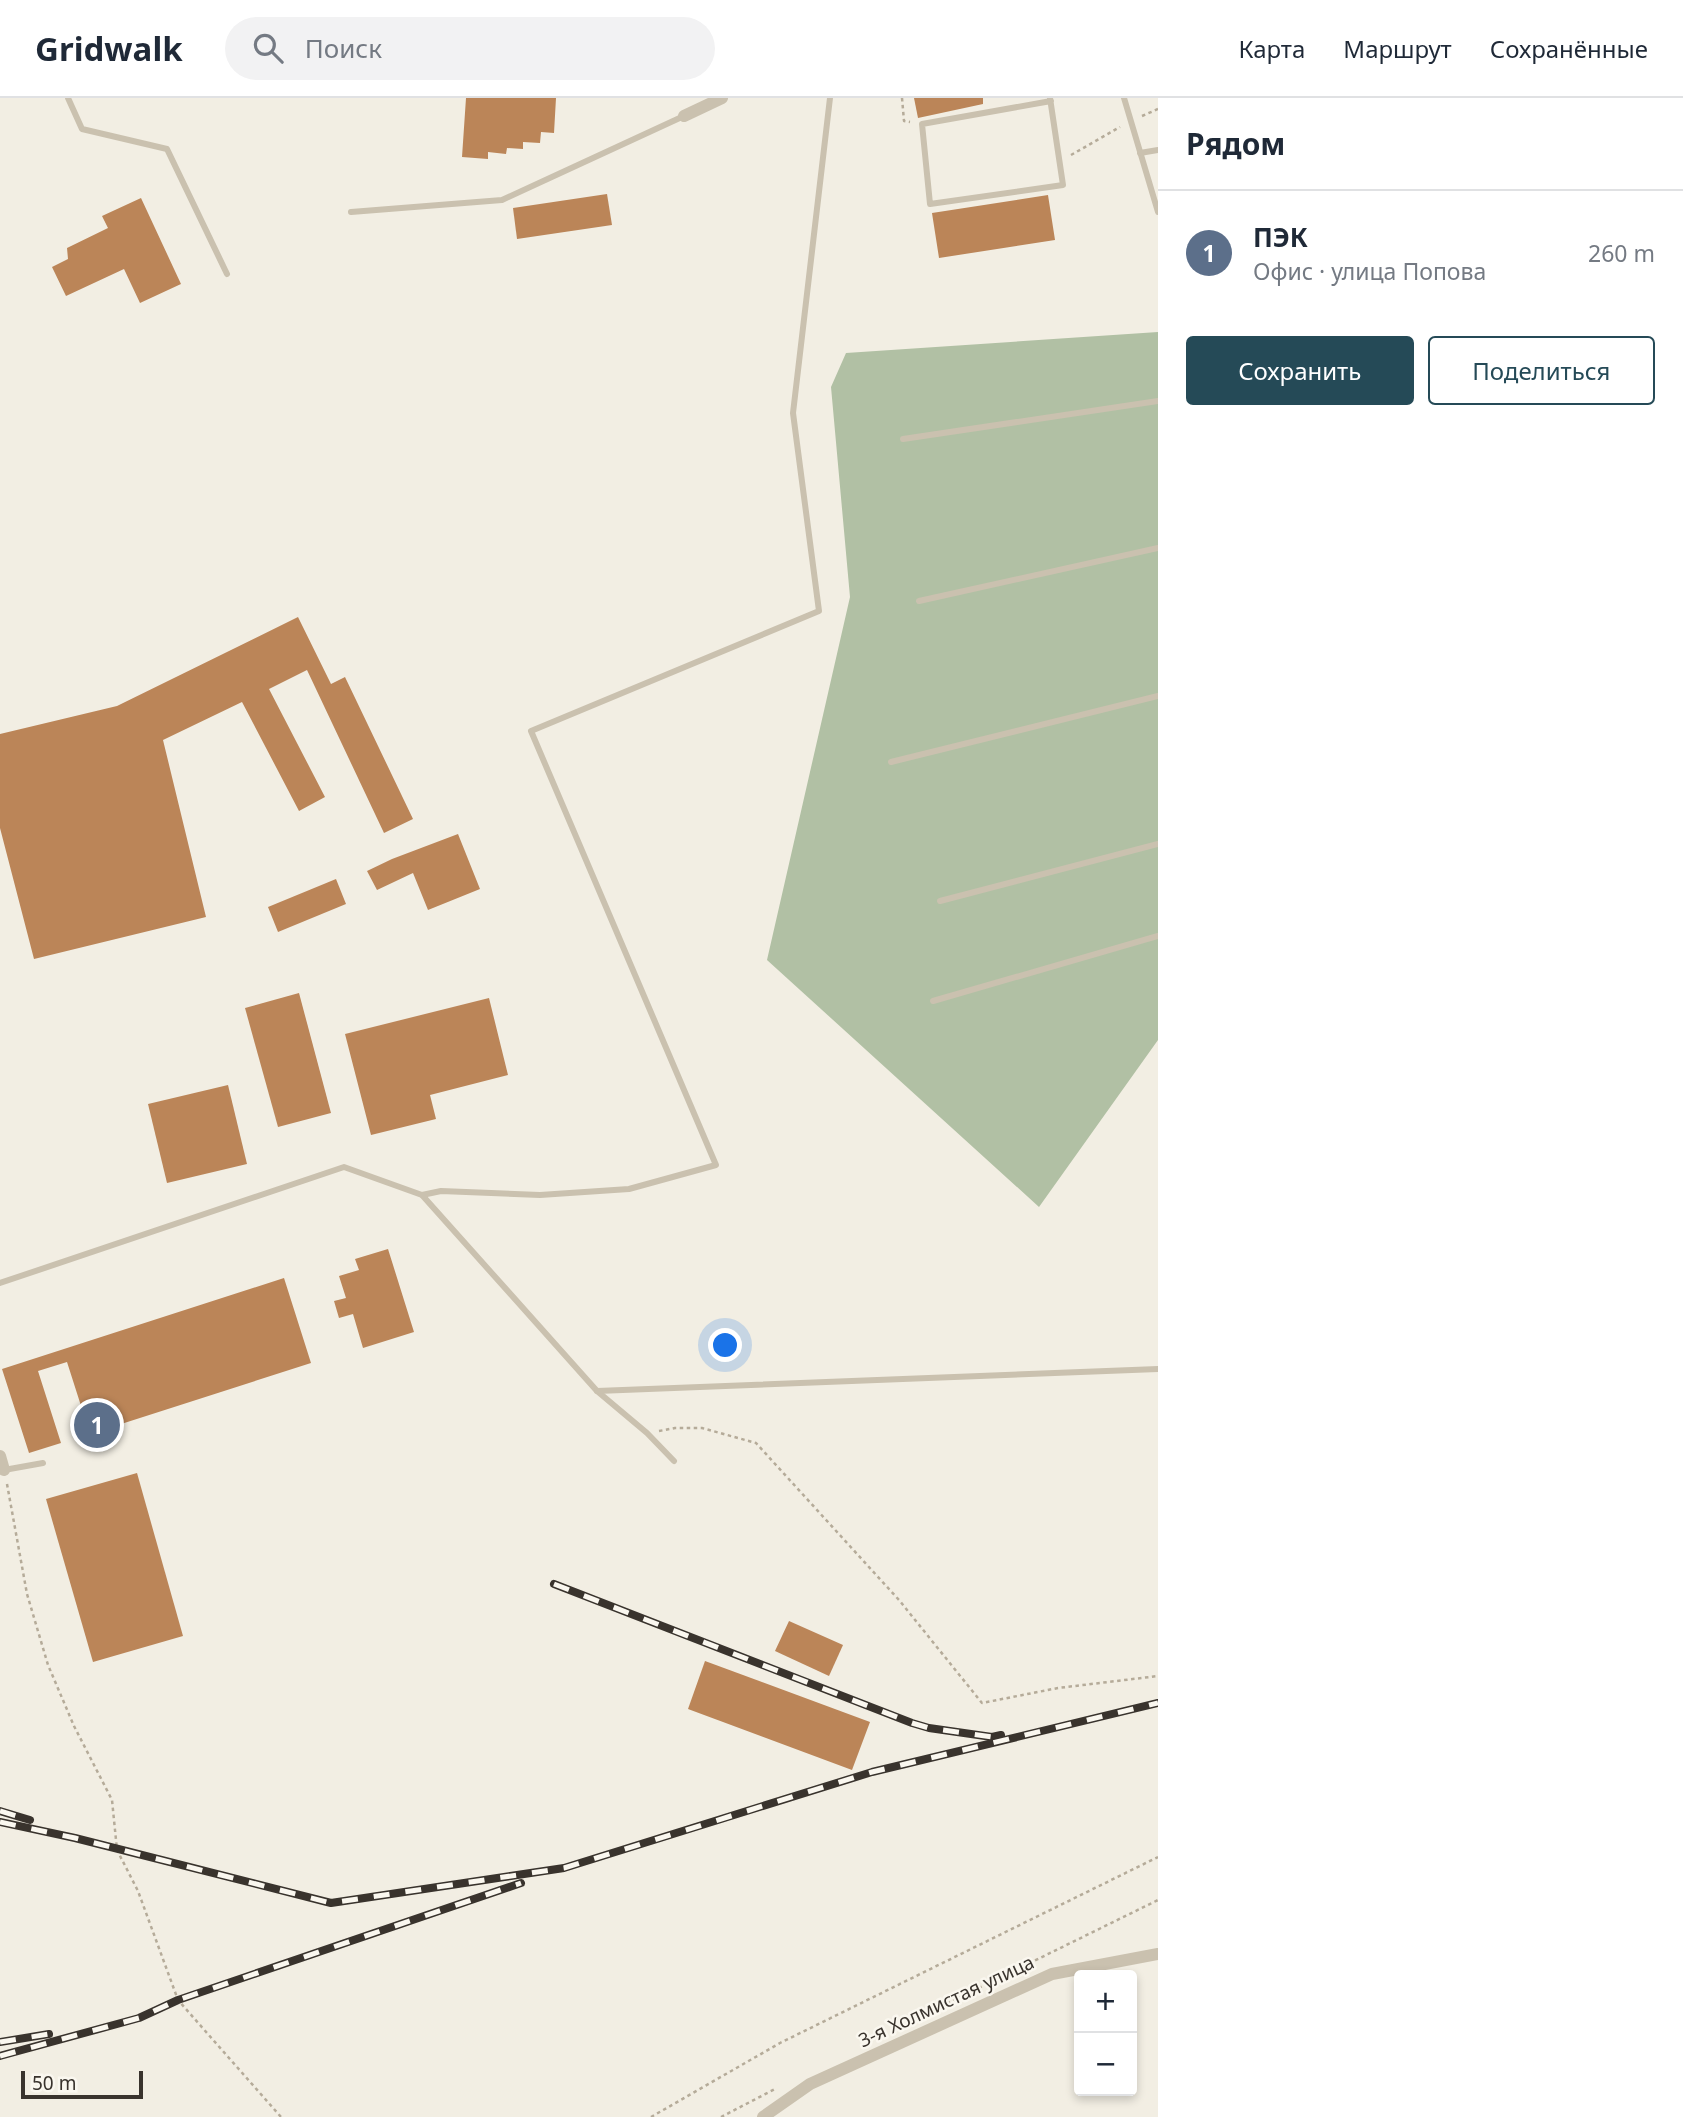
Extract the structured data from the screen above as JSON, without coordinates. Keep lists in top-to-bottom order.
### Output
{
  "streets": {
    "street": ["3-я Холмистая улица"]
  },
  "scale_bar": "50 m",
  "page": {
    "header": "Gridwalk",
    "search": "Поиск",
    "nav": ["Карта", "Маршрут", "Сохранённые"],
    "heading": "Рядом",
    "list": [
      {
        "mark": "1",
        "name": "ПЭК",
        "note": "Офис · улица Попова",
        "value": "260 m"
      }
    ],
    "buttons": ["Сохранить", "Поделиться"],
    "pins": "1",
    "map_buttons": ["+", "−"],
    "scale": "50 m"
  }
}
